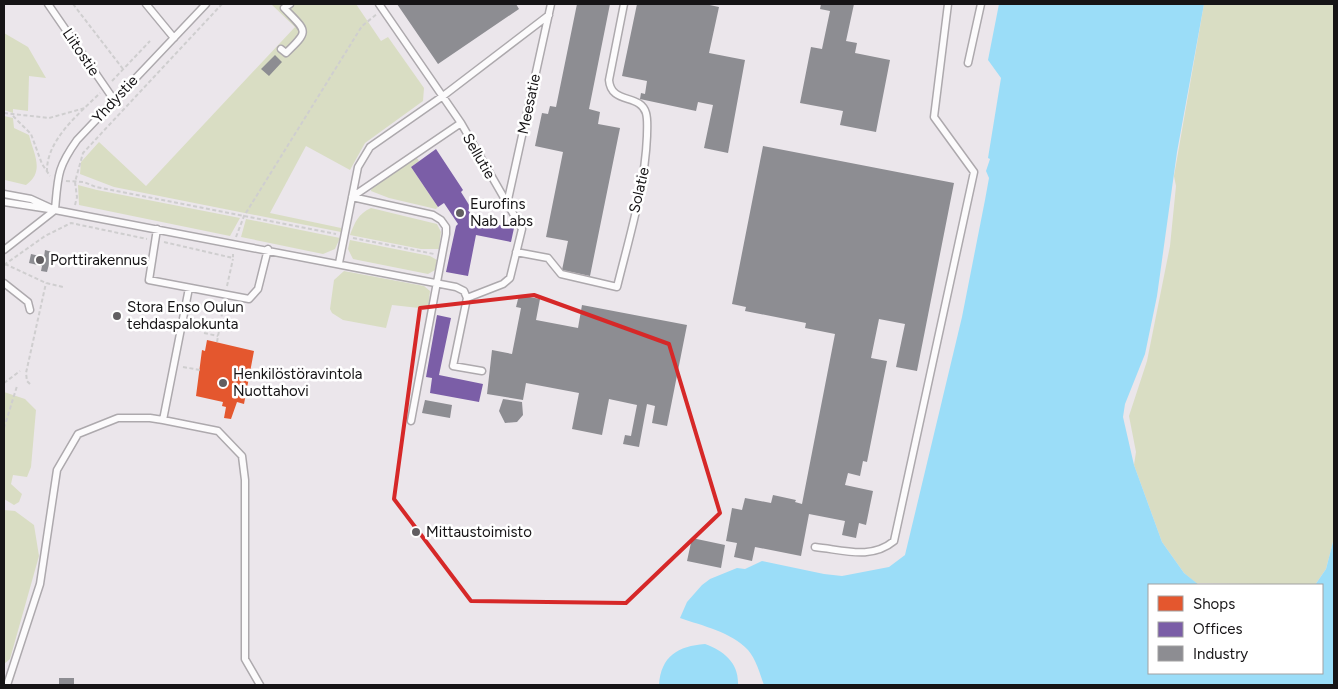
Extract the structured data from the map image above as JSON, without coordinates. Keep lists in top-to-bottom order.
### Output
{
  "streets": {
    "lane": [
      "Liitostie",
      "Yhdystie",
      "Meesatie",
      "Sellutie",
      "Solatie"
    ]
  },
  "crossings": [
    ["Liitostie", "Yhdystie"],
    ["Meesatie", "Sellutie"],
    ["Sellutie", "Solatie"]
  ],
  "places": [
    "Eurofins Nab Labs",
    "Porttirakennus",
    "Stora Enso Oulun tehdaspalokunta",
    "Henkilöstöravintola Nuottahovi",
    "Mittaustoimisto"
  ],
  "legend": ["Shops", "Offices", "Industry"]
}
